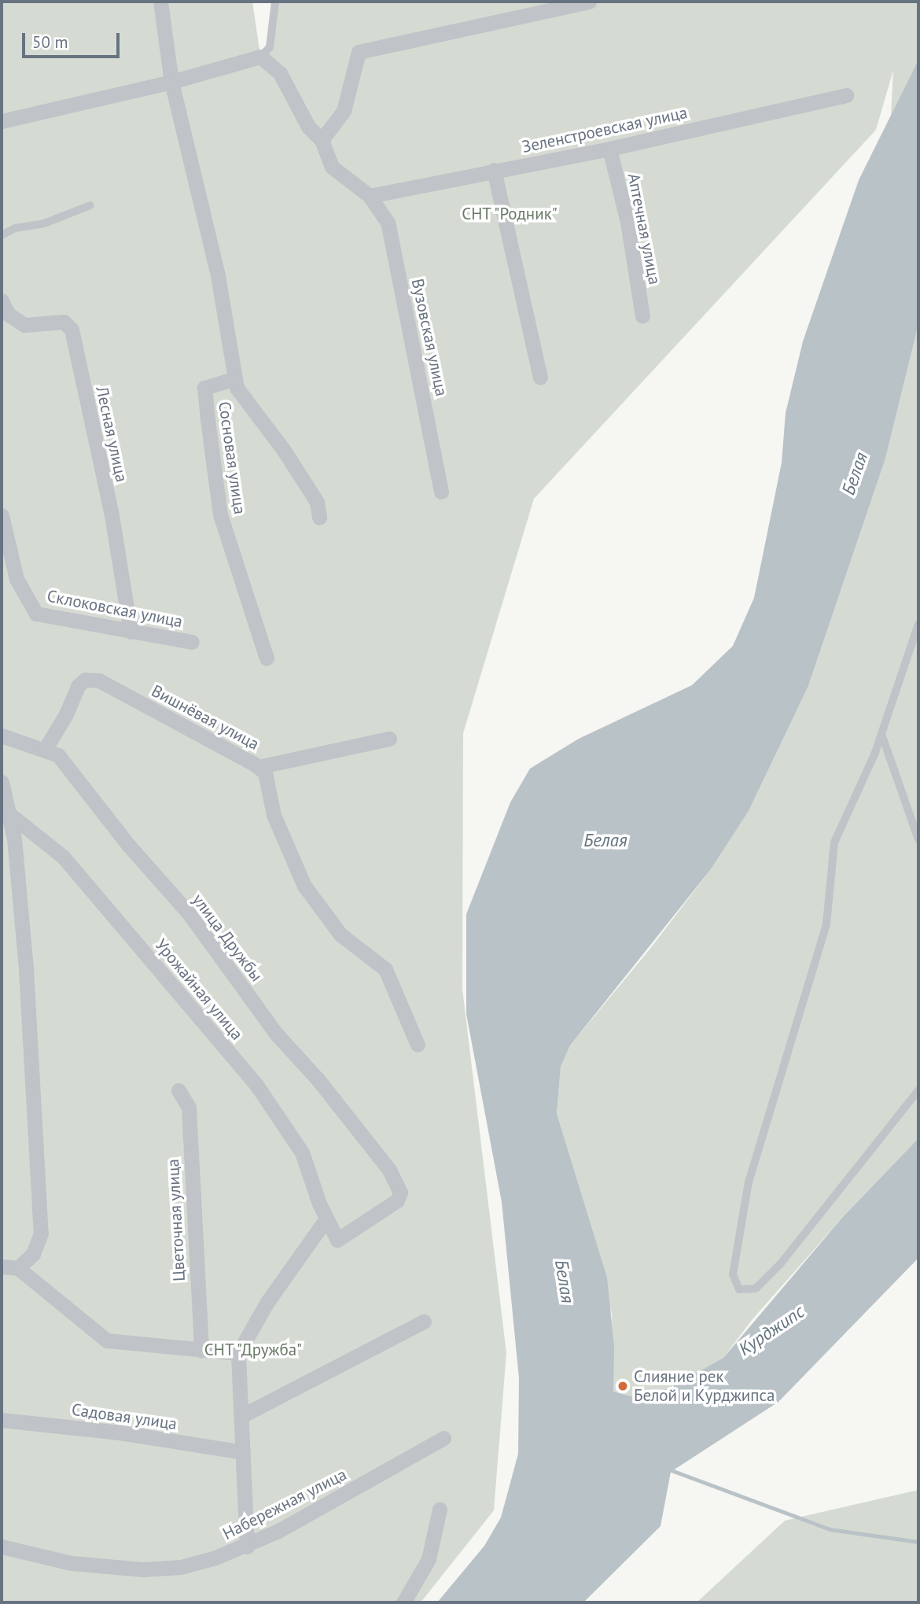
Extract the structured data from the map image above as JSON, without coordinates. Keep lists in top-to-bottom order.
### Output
{
  "streets": {
    "street": [
      "Зеленстроевская улица",
      "Аптечная улица",
      "Вузовская улица",
      "Лесная улица",
      "Сосновая улица",
      "Склоковская улица",
      "Вишнёвая улица",
      "улица Дружбы",
      "Урожайная улица",
      "Цветочная улица",
      "Садовая улица",
      "Набережная улица"
    ]
  },
  "crossings": [
    ["Зеленстроевская улица", "Аптечная улица"],
    ["Зеленстроевская улица", "Вузовская улица"],
    ["Лесная улица", "Склоковская улица"],
    ["Вишнёвая улица", "улица Дружбы"],
    ["улица Дружбы", "Урожайная улица"]
  ],
  "water": ["Белая", "Курджипс"],
  "parks": ["СНТ \"Родник\"", "СНТ \"Дружба\""],
  "places": ["Слияние рек Белой и Курджипса"],
  "scale_bar": "50 m"
}
